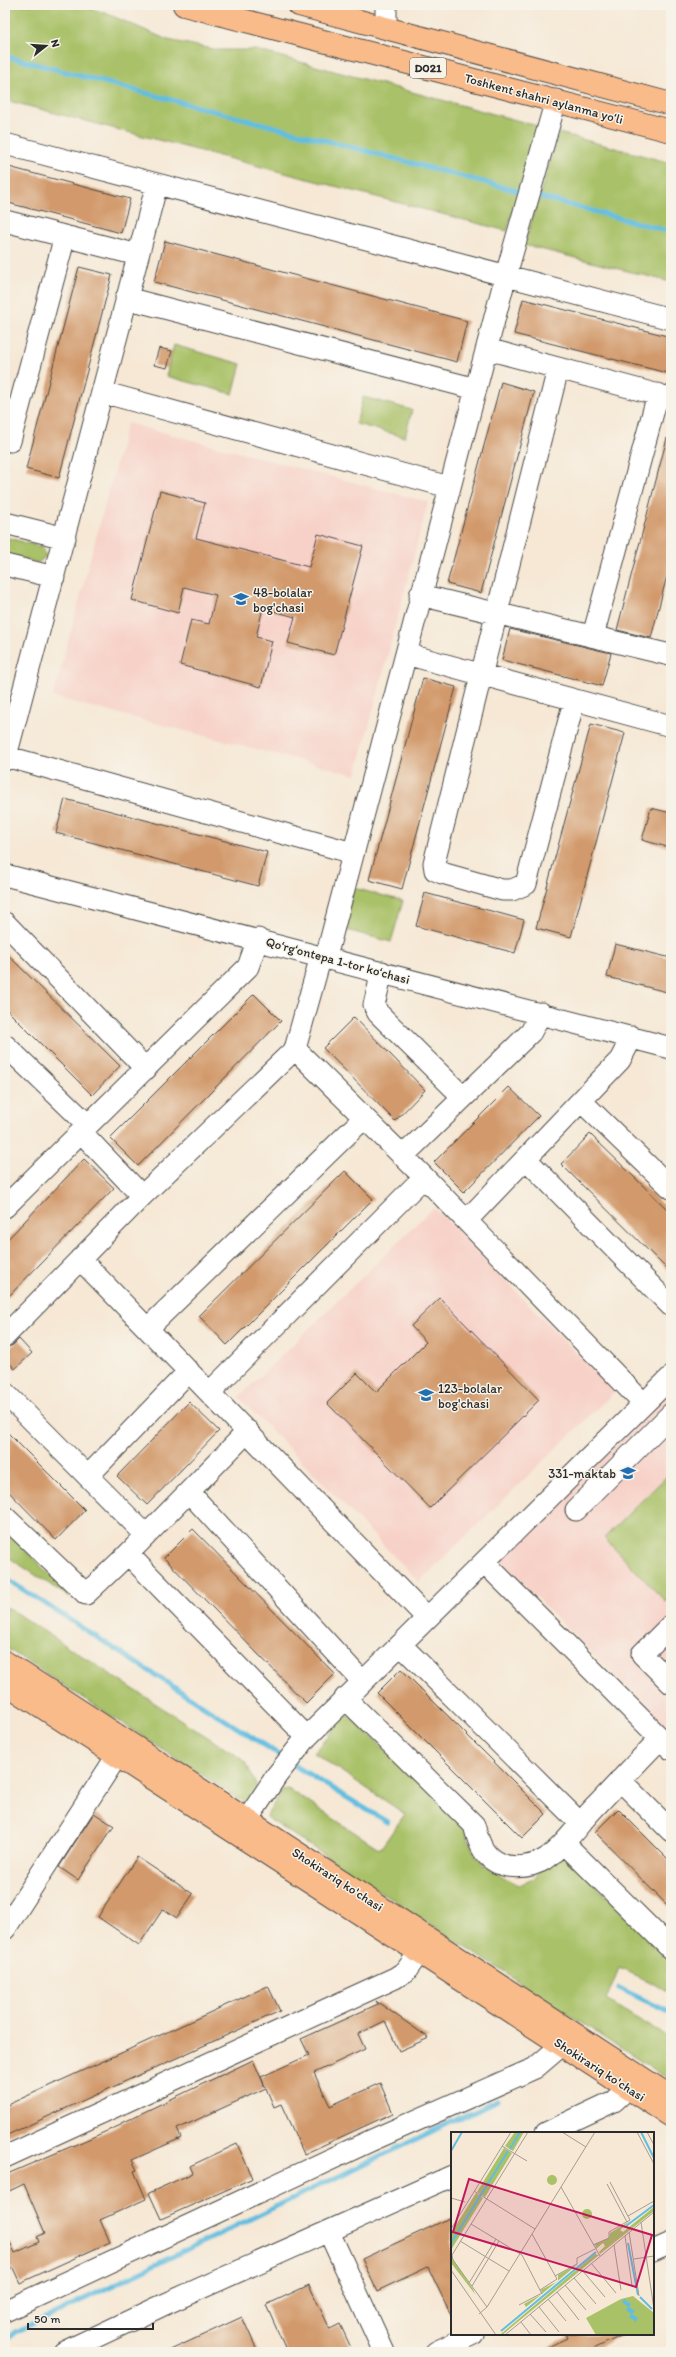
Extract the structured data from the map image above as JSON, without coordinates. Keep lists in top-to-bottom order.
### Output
{
  "streets": {
    "main road": ["D021", "Toshkent shahri aylanma yoʻli", "Shokirariq ko'chasi"],
    "street": ["Qoʻrgʻontepa 1-tor koʻchasi"]
  },
  "places": {
    "school or university": ["48-bolalar bog'chasi", "123-bolalar bog'chasi", "331-maktab"]
  },
  "scale_bar": "50 m",
  "north": "right"
}
